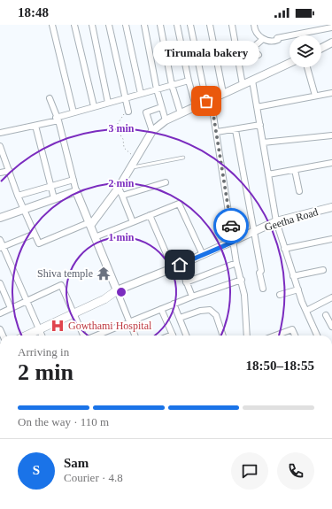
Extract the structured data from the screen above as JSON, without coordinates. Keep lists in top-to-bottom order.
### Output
{
  "streets": {
    "main road": ["Geetha Road"]
  },
  "places": {
    "other": ["Tirumala bakery"],
    "temple": ["Shiva temple"],
    "hospital": ["Gowthami Hospital"]
  },
  "page": {
    "status": "18:48",
    "bubble": "Tirumala bakery",
    "heading": ["2 min", "Arriving in", "18:50–18:55"],
    "panel": ["Sam", "Courier · 4.8"],
    "bar": "On the way · 110 m",
    "round": "S"
  },
  "rings": ["3 min", "2 min", "1 min"]
}
